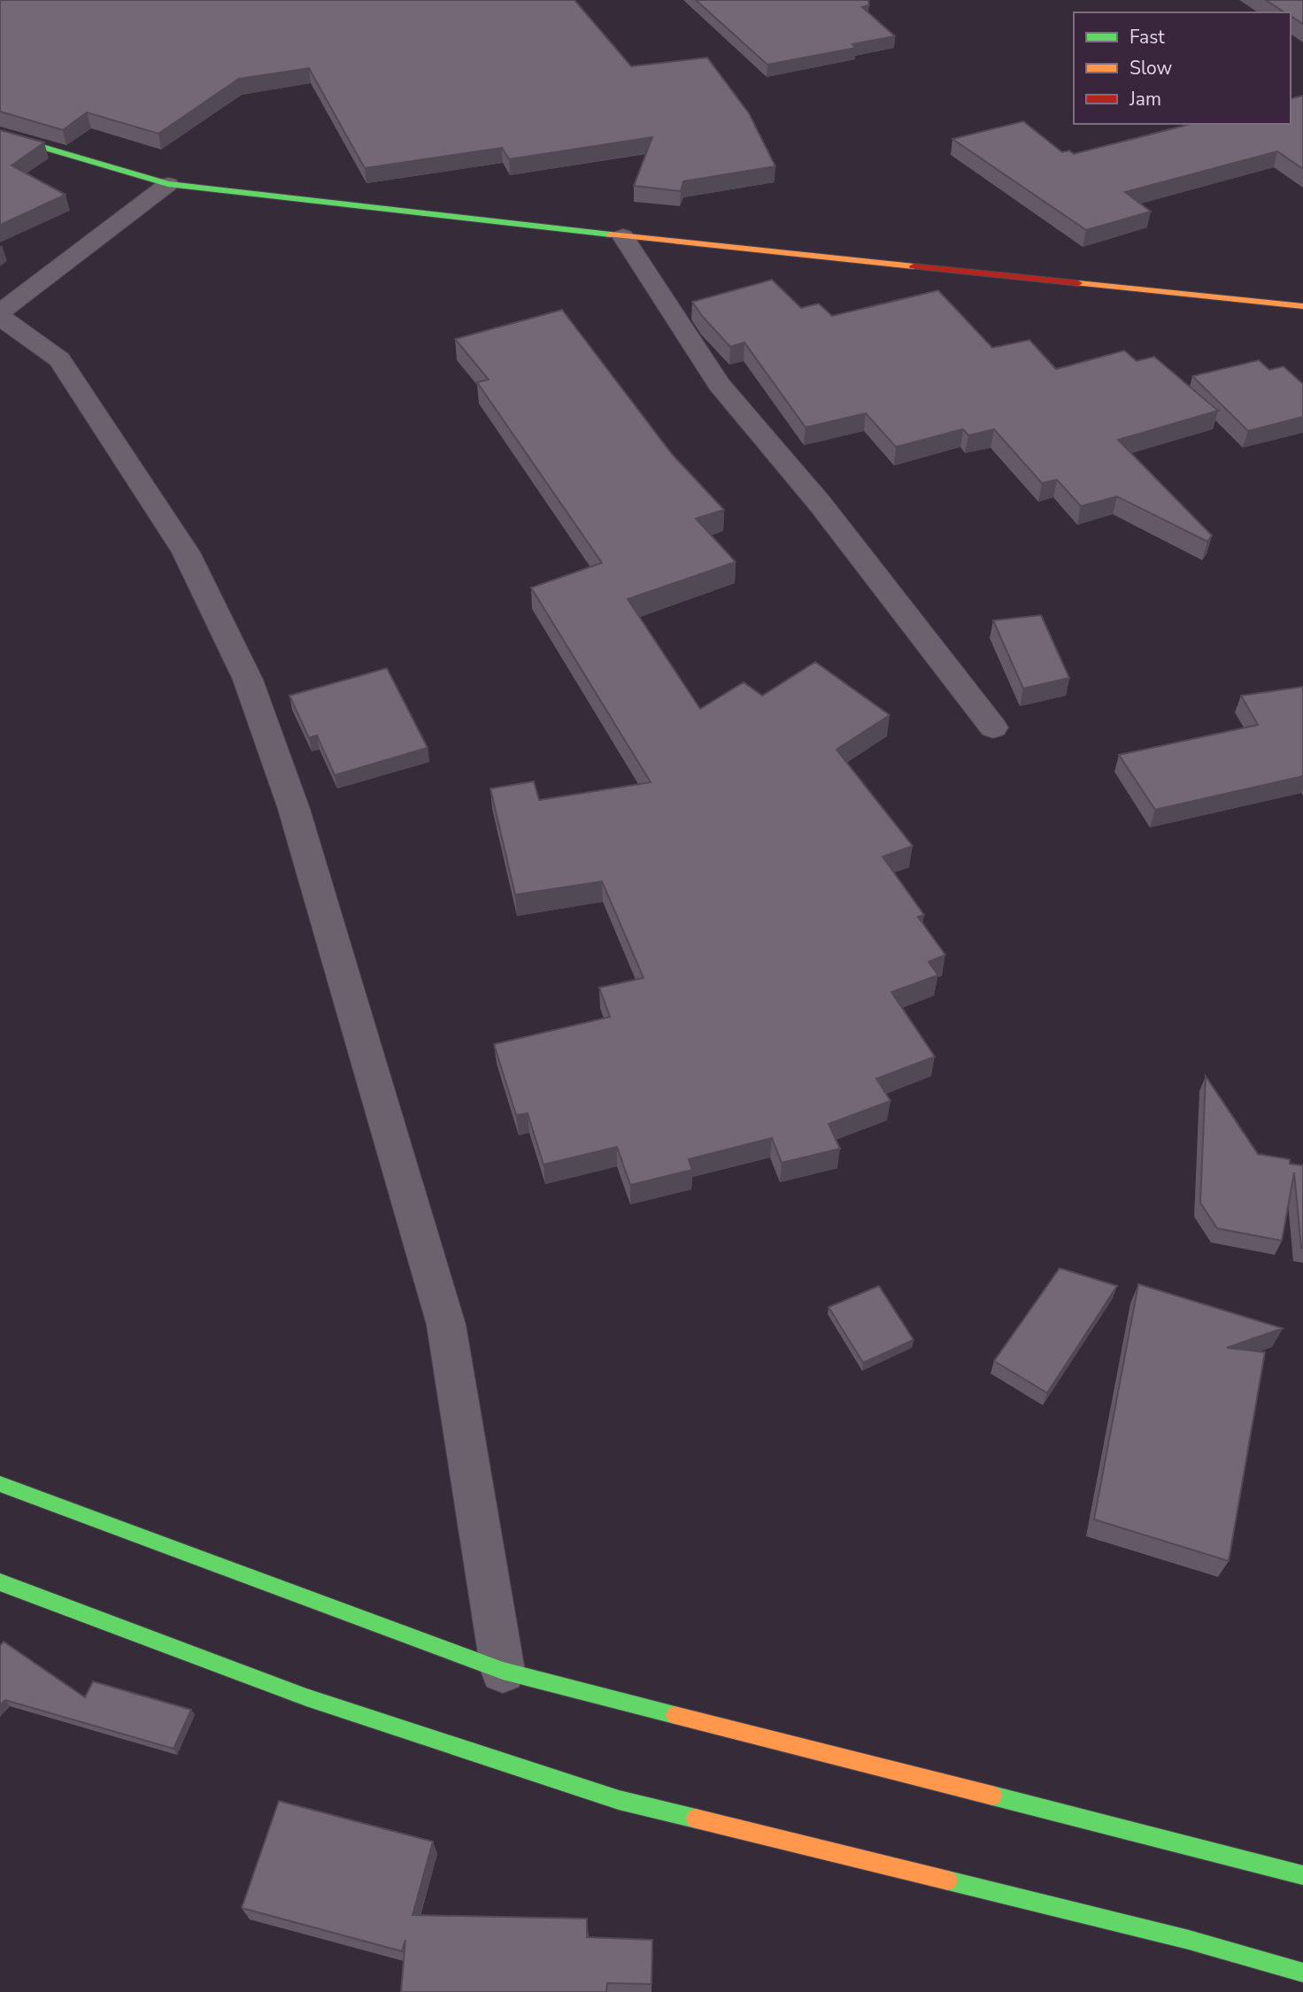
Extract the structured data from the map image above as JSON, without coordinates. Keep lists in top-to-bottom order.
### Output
{
  "legend": ["Fast", "Slow", "Jam"]
}
